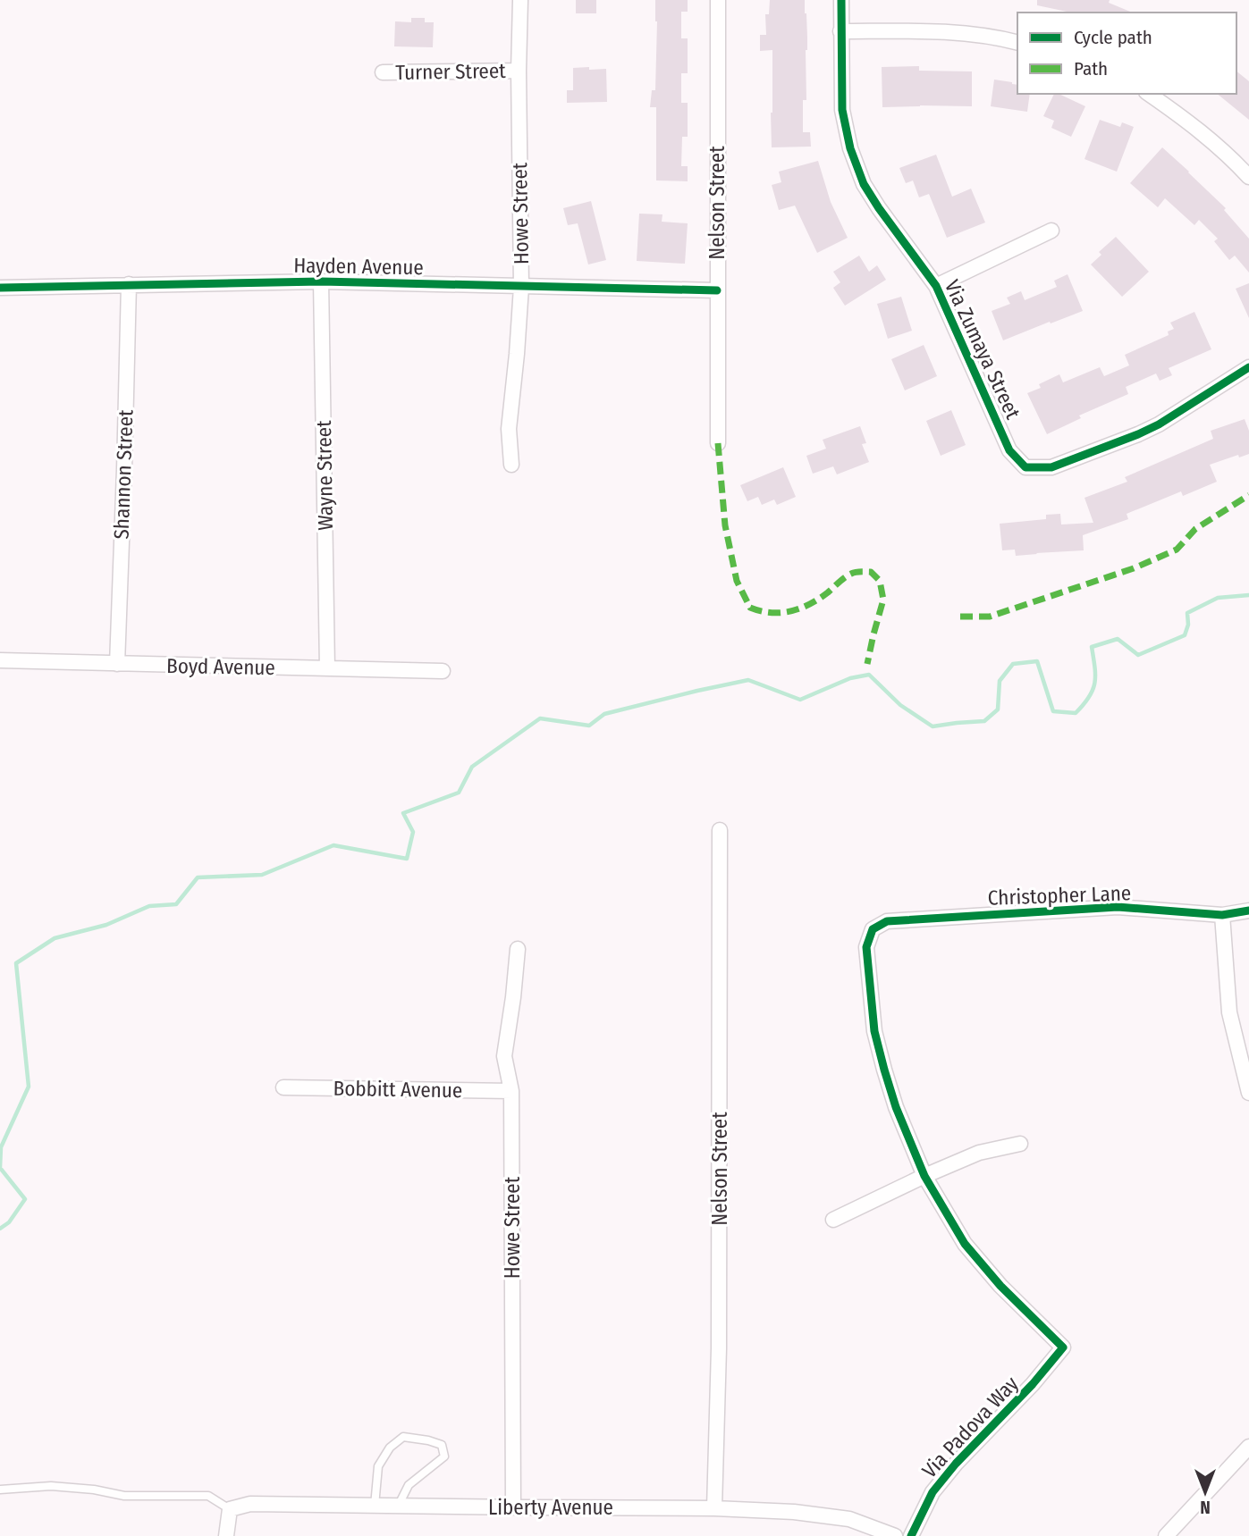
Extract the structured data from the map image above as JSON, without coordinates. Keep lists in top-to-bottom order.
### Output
{
  "streets": {
    "street": [
      "Turner Street",
      "Nelson Street",
      "Howe Street",
      "Hayden Avenue",
      "Via Zumaya Street",
      "Shannon Street",
      "Wayne Street",
      "Boyd Avenue",
      "Christopher Lane",
      "Bobbitt Avenue",
      "Via Padova Way",
      "Liberty Avenue"
    ]
  },
  "crossings": [
    ["Turner Street", "Howe Street"],
    ["Nelson Street", "Hayden Avenue"],
    ["Nelson Street", "Liberty Avenue"],
    ["Howe Street", "Hayden Avenue"],
    ["Howe Street", "Bobbitt Avenue"],
    ["Howe Street", "Liberty Avenue"],
    ["Hayden Avenue", "Shannon Street"],
    ["Hayden Avenue", "Wayne Street"],
    ["Shannon Street", "Boyd Avenue"],
    ["Wayne Street", "Boyd Avenue"],
    ["Christopher Lane", "Via Padova Way"]
  ],
  "legend": ["Cycle path", "Path"],
  "north": "bottom"
}
